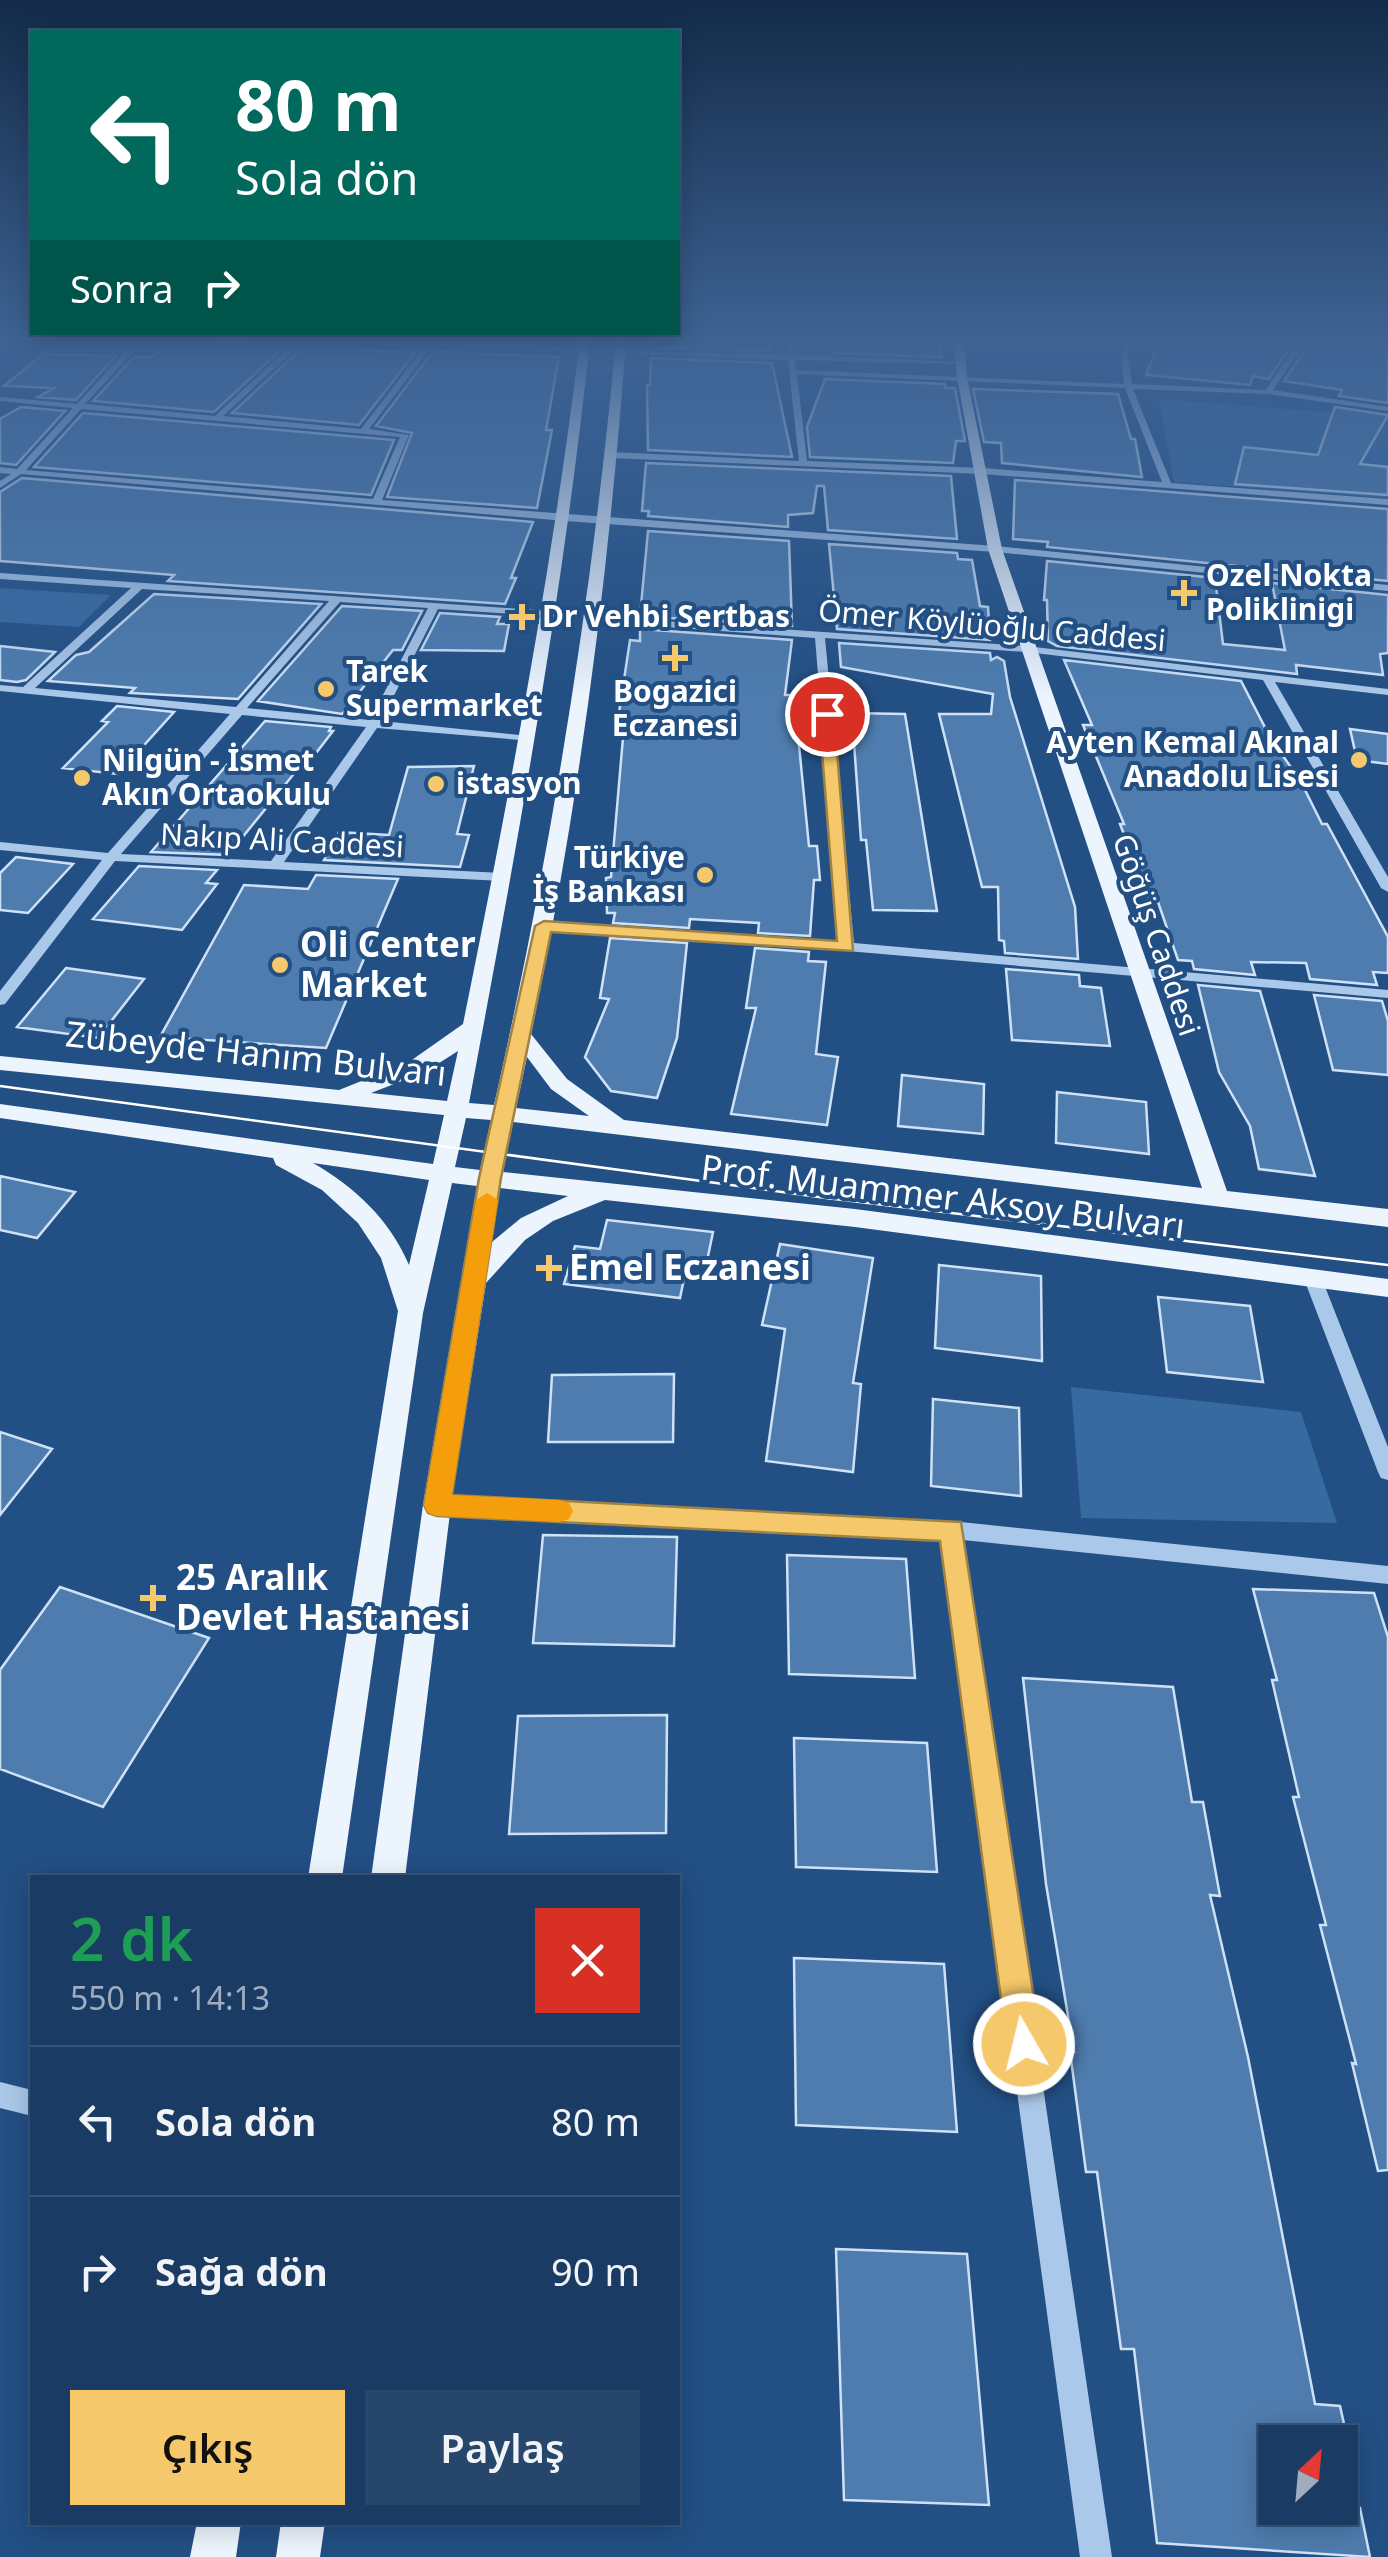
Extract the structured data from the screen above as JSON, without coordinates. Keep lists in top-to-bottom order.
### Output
{
  "streets": {
    "main road": ["Göğüş Caddesi", "Zübeyde Hanım Bulvarı", "Prof. Muammer Aksoy Bulvarı"],
    "street": ["Ömer Köylüoğlu Caddesi", "Nakıp Ali Caddesi"]
  },
  "crossings": [
    ["Ömer Köylüoğlu Caddesi", "Göğüş Caddesi"],
    ["Göğüş Caddesi", "Prof. Muammer Aksoy Bulvarı"],
    ["Zübeyde Hanım Bulvarı", "Prof. Muammer Aksoy Bulvarı"]
  ],
  "places": {
    "health": [
      "Ozel Nokta Poliklinigi",
      "Dr Vehbi Sertbas",
      "Bogazici Eczanesi",
      "Emel Eczanesi",
      "25 Aralık Devlet Hastanesi"
    ],
    "other": [
      "Tarek Supermarket",
      "Ayten Kemal Akınal Anadolu Lisesi",
      "Nilgün - İsmet Akın Ortaokulu",
      "istasyon",
      "Türkiye İş Bankası",
      "Oli Center Market"
    ]
  },
  "north": "top right",
  "page": {
    "turn": ["80 m", "Sola dön"],
    "then": "Sonra",
    "heading": ["2 dk", "550 m · 14:13"],
    "list": [
      {
        "name": "Sola dön",
        "value": "80 m"
      },
      {
        "name": "Sağa dön",
        "value": "90 m"
      }
    ],
    "buttons": ["Çıkış", "Paylaş"]
  }
}
